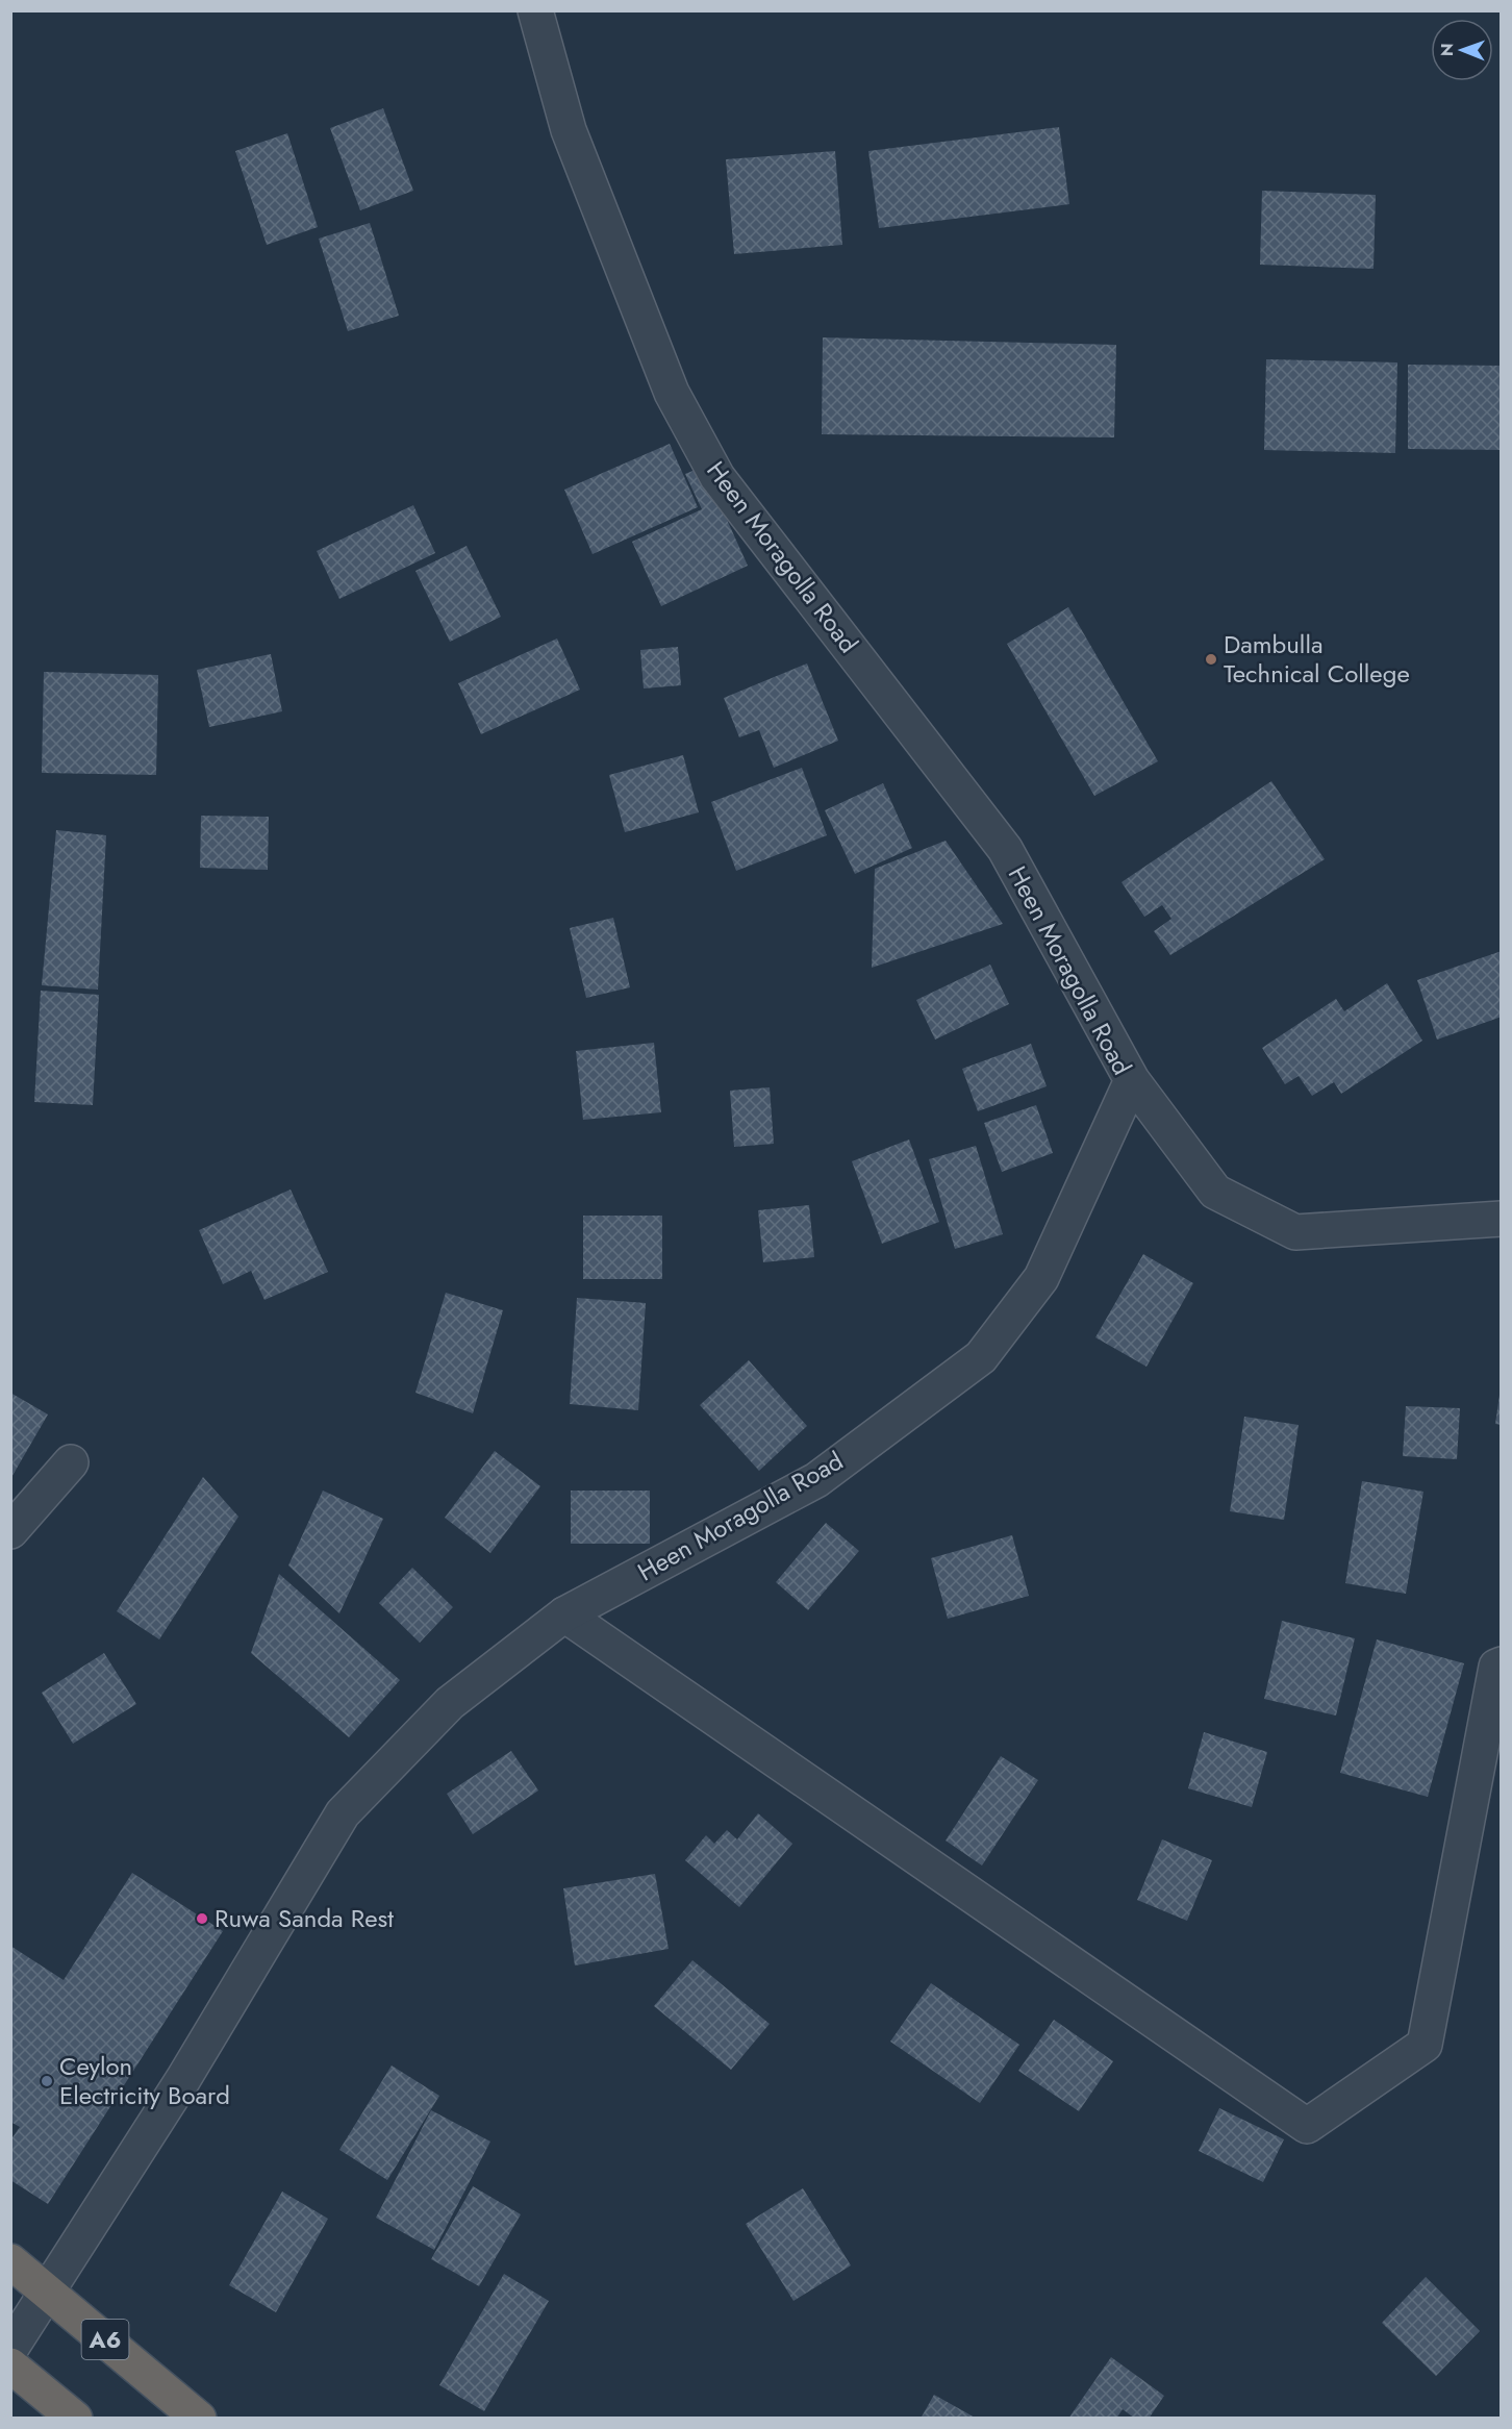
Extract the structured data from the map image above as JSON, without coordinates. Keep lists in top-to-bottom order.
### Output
{
  "streets": {
    "highway": ["A6"],
    "street": ["Heen Moragolla Road"]
  },
  "crossings": [
    ["Heen Moragolla Road", "A6"]
  ],
  "places": ["Dambulla Technical College", "Ruwa Sanda Rest", "Ceylon Electricity Board"],
  "north": "left"
}
